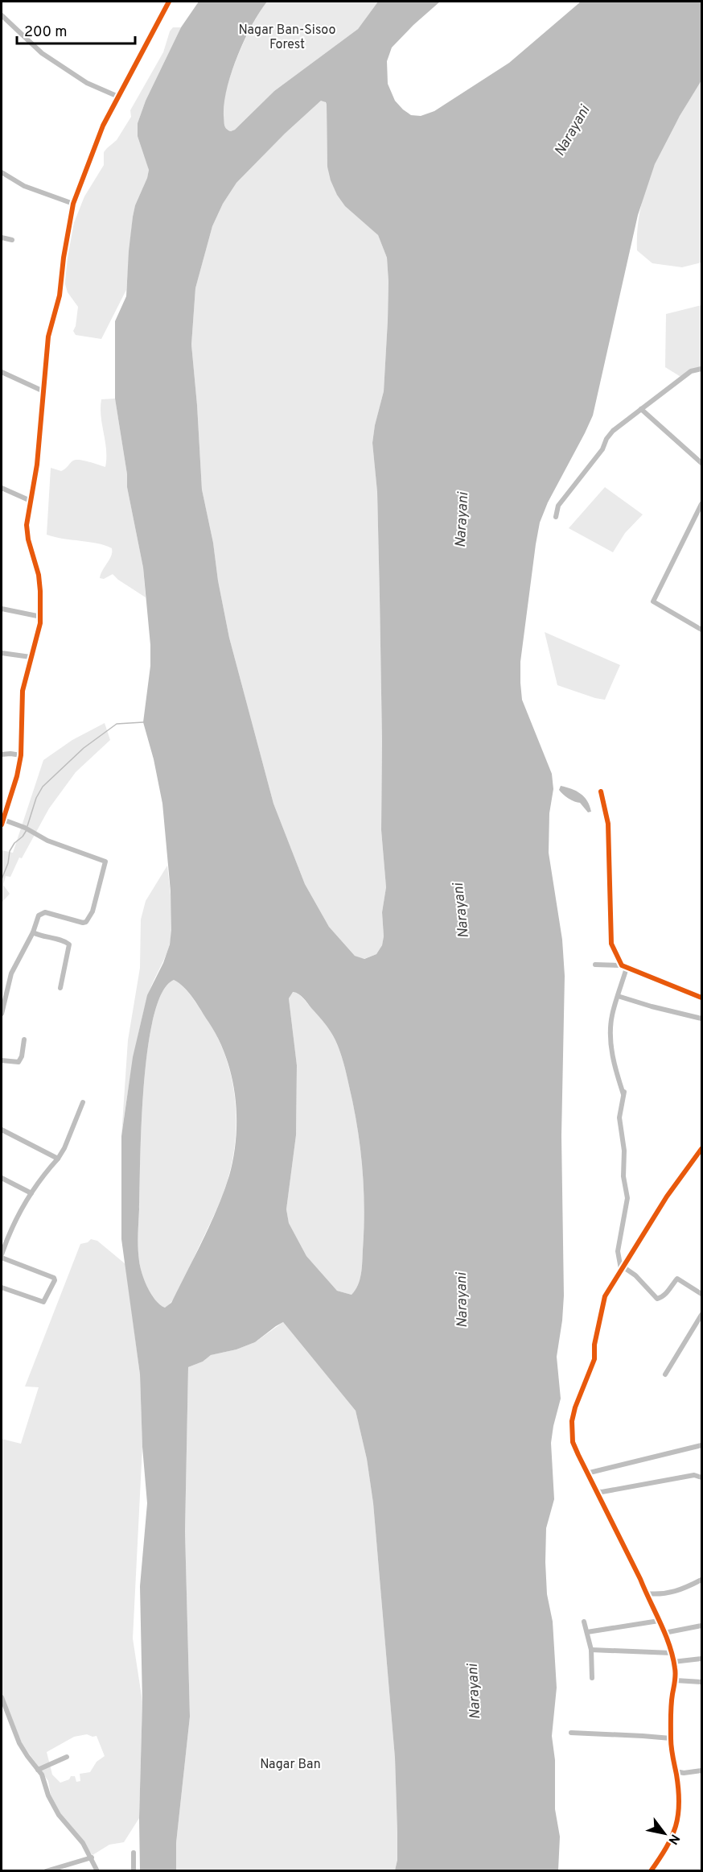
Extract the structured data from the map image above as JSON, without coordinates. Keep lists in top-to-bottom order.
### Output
{
  "water": ["Narayani"],
  "parks": ["Nagar Ban-Sisoo Forest", "Nagar Ban"],
  "scale_bar": "200 m",
  "north": "bottom right"
}
